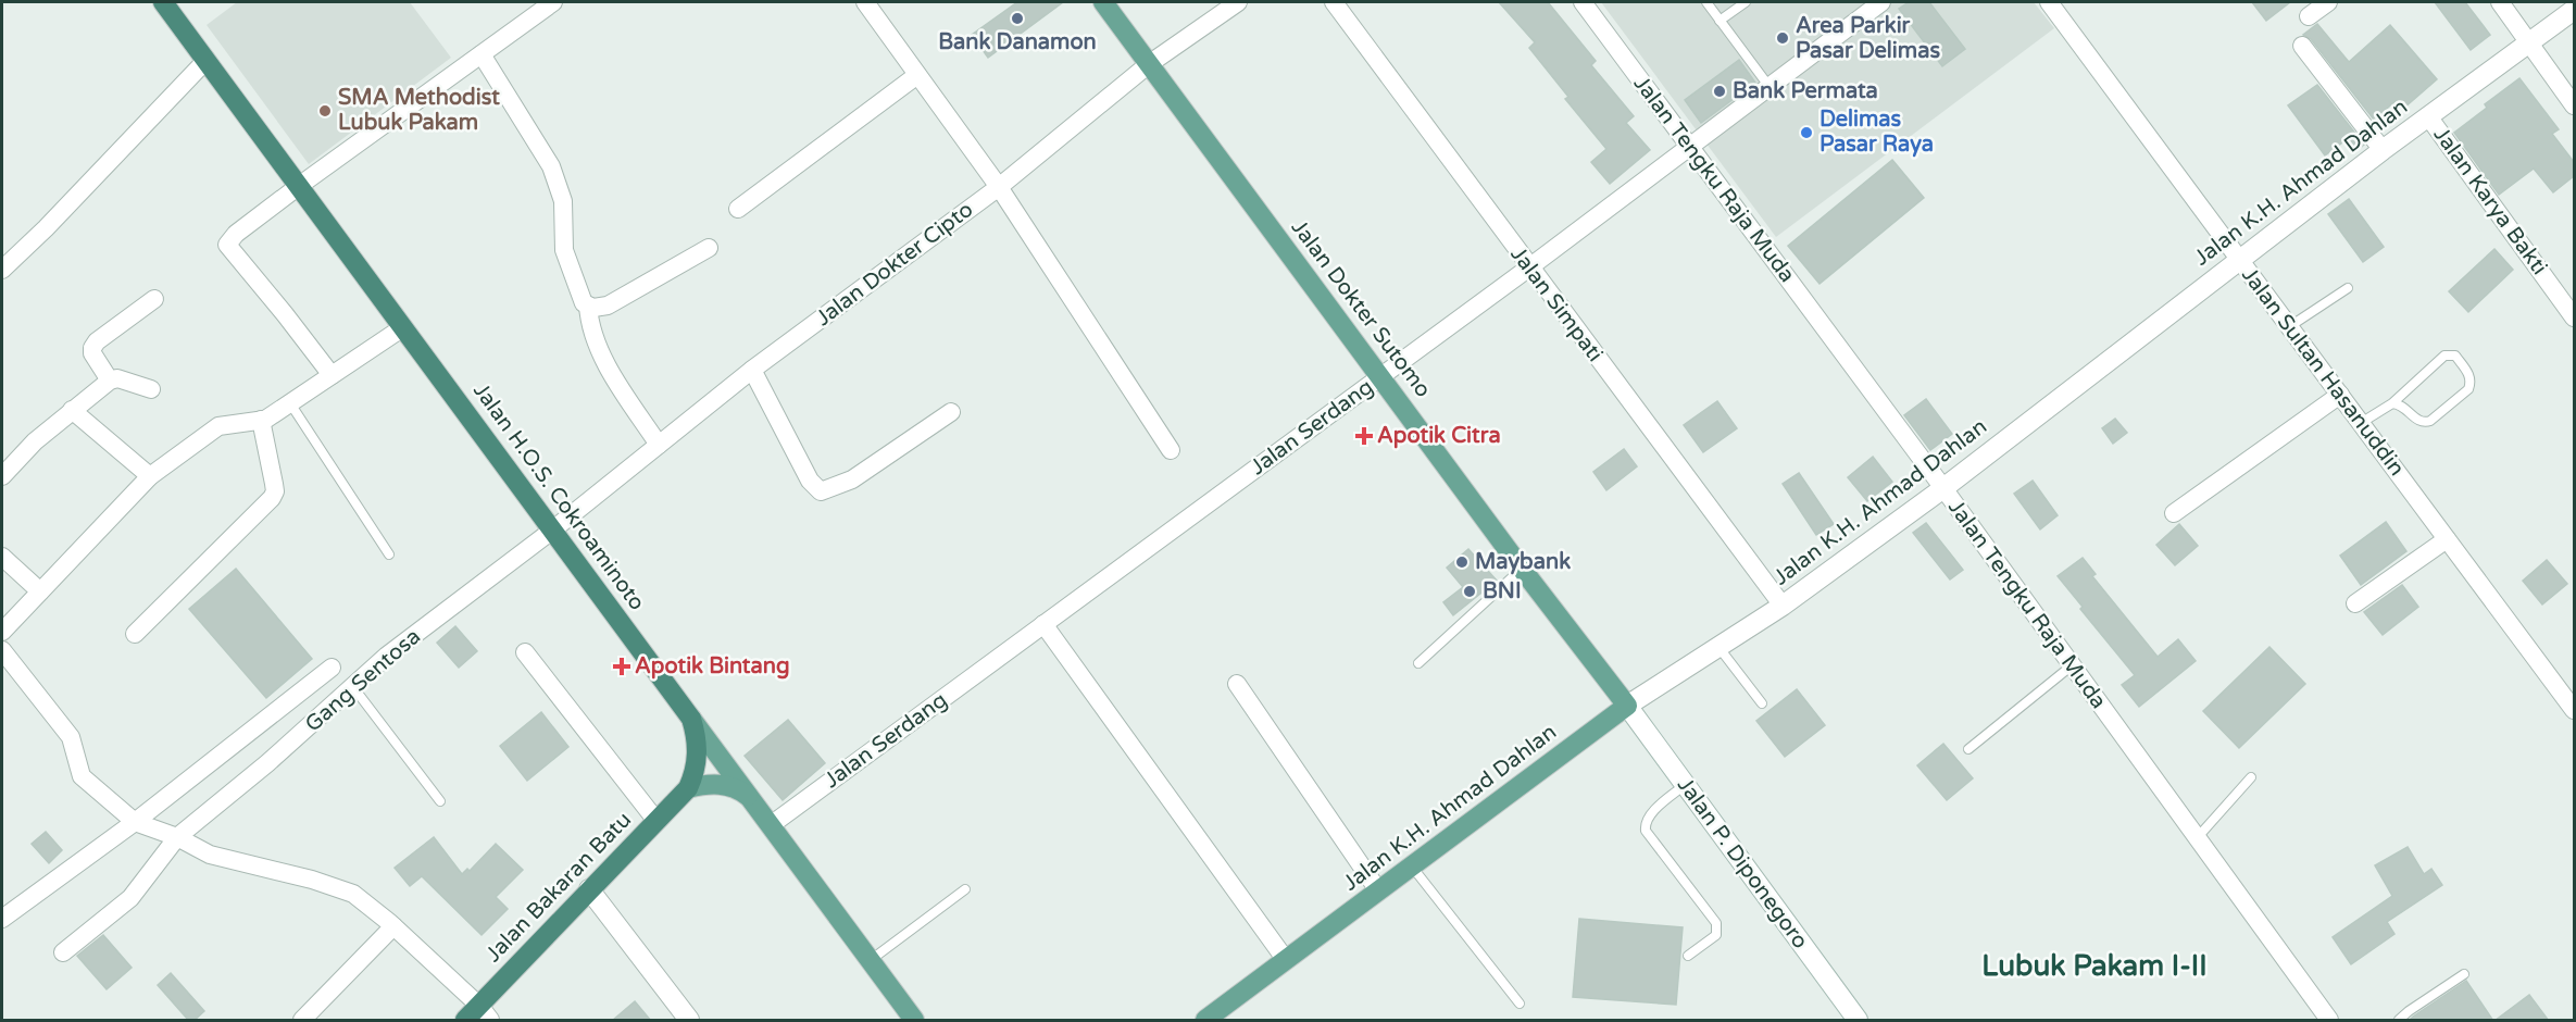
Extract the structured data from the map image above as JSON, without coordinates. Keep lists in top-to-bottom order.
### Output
{
  "streets": {
    "highway": ["Jalan H.O.S. Cokroaminoto", "Jalan Bakaran Batu"],
    "main road": ["Jalan K.H. Ahmad Dahlan", "Jalan Dokter Sutomo"],
    "street": [
      "Jalan Tengku Raja Muda",
      "Jalan Karya Bakti",
      "Jalan Dokter Cipto",
      "Jalan Simpati",
      "Jalan Sultan Hasanuddin",
      "Jalan Serdang",
      "Gang Sentosa",
      "Jalan P. Diponegoro"
    ]
  },
  "crossings": [
    ["Jalan Tengku Raja Muda", "Jalan K.H. Ahmad Dahlan"],
    ["Jalan Tengku Raja Muda", "Jalan Serdang"],
    ["Jalan K.H. Ahmad Dahlan", "Jalan Karya Bakti"],
    ["Jalan K.H. Ahmad Dahlan", "Jalan Simpati"],
    ["Jalan K.H. Ahmad Dahlan", "Jalan Dokter Sutomo"],
    ["Jalan K.H. Ahmad Dahlan", "Jalan Sultan Hasanuddin"],
    ["Jalan K.H. Ahmad Dahlan", "Jalan P. Diponegoro"],
    ["Jalan Dokter Cipto", "Jalan Dokter Sutomo"],
    ["Jalan Dokter Cipto", "Jalan H.O.S. Cokroaminoto"],
    ["Jalan Dokter Cipto", "Gang Sentosa"],
    ["Jalan Simpati", "Jalan Serdang"],
    ["Jalan Dokter Sutomo", "Jalan Serdang"],
    ["Jalan Dokter Sutomo", "Jalan P. Diponegoro"],
    ["Jalan Serdang", "Jalan H.O.S. Cokroaminoto"],
    ["Jalan H.O.S. Cokroaminoto", "Gang Sentosa"],
    ["Jalan H.O.S. Cokroaminoto", "Jalan Bakaran Batu"]
  ],
  "districts": ["Lubuk Pakam I-II"],
  "places": {
    "other": [
      "Bank Danamon",
      "Area Parkir Pasar Delimas",
      "Bank Permata",
      "SMA Methodist Lubuk Pakam",
      "Delimas Pasar Raya",
      "Maybank",
      "BNI"
    ],
    "health": ["Apotik Citra", "Apotik Bintang"]
  }
}
